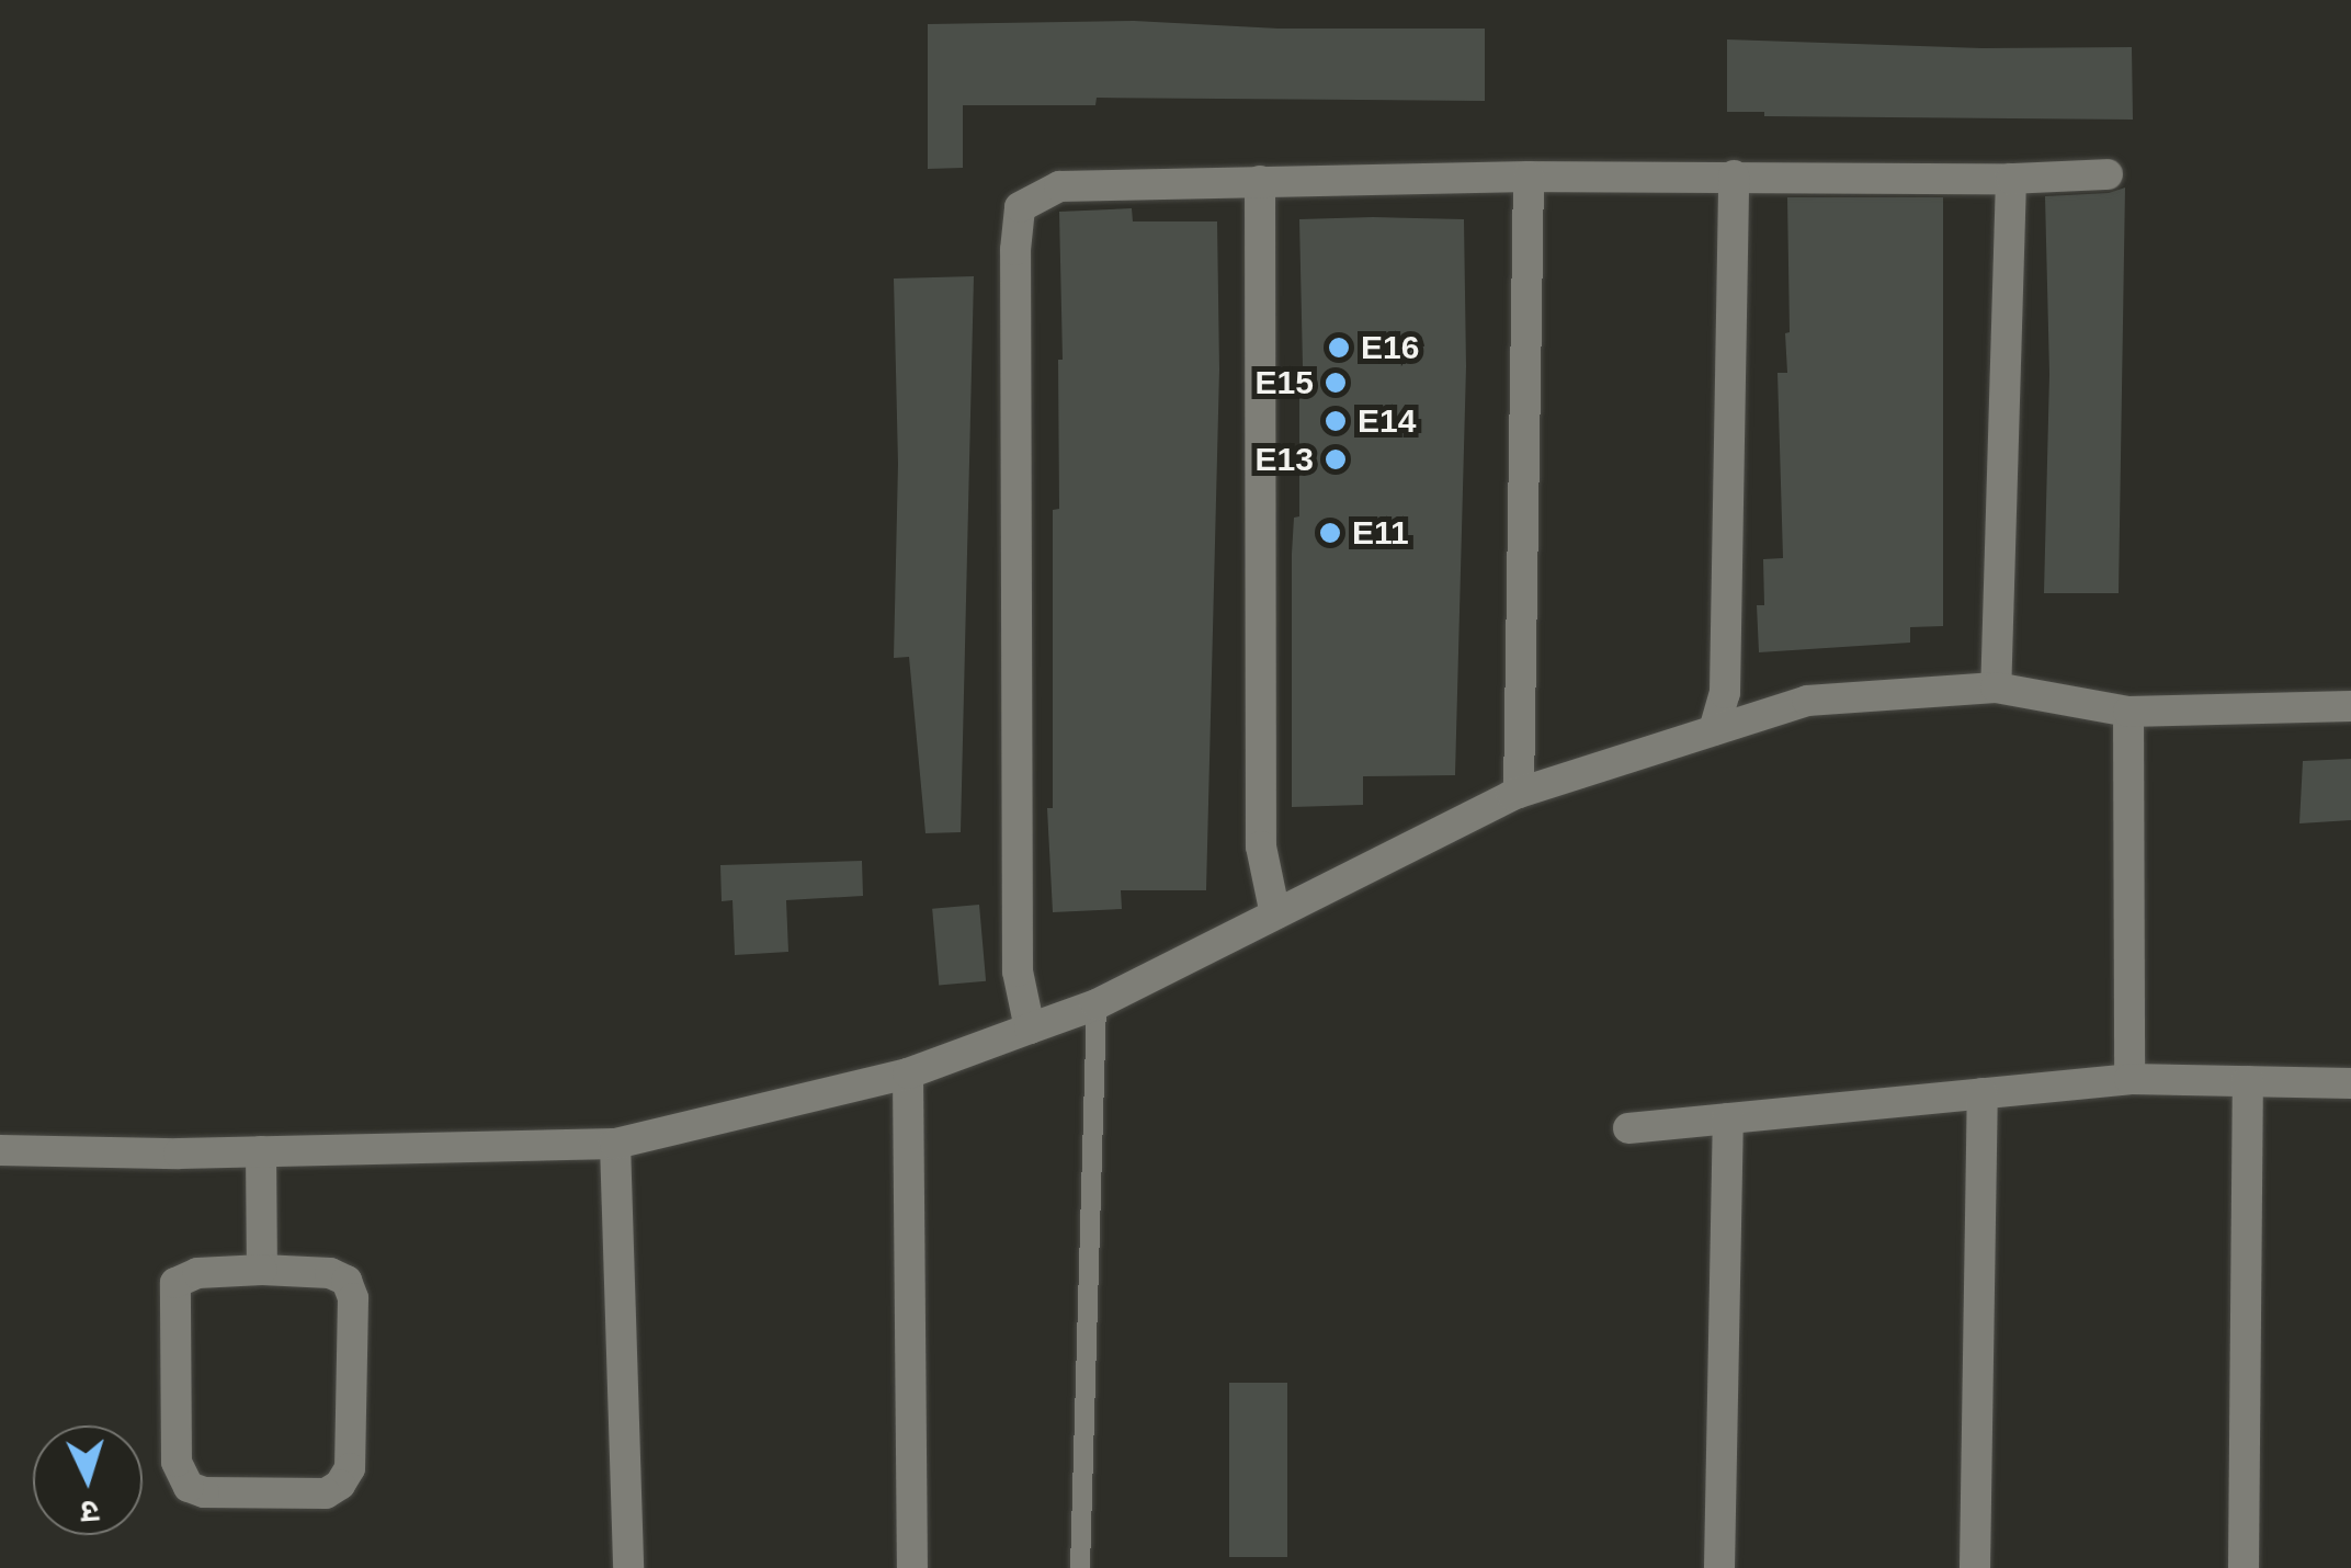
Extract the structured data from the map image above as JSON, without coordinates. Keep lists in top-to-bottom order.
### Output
{
  "places": [
    "E16",
    "E15",
    "E14",
    "E13",
    "E11"
  ],
  "north": "bottom"
}
